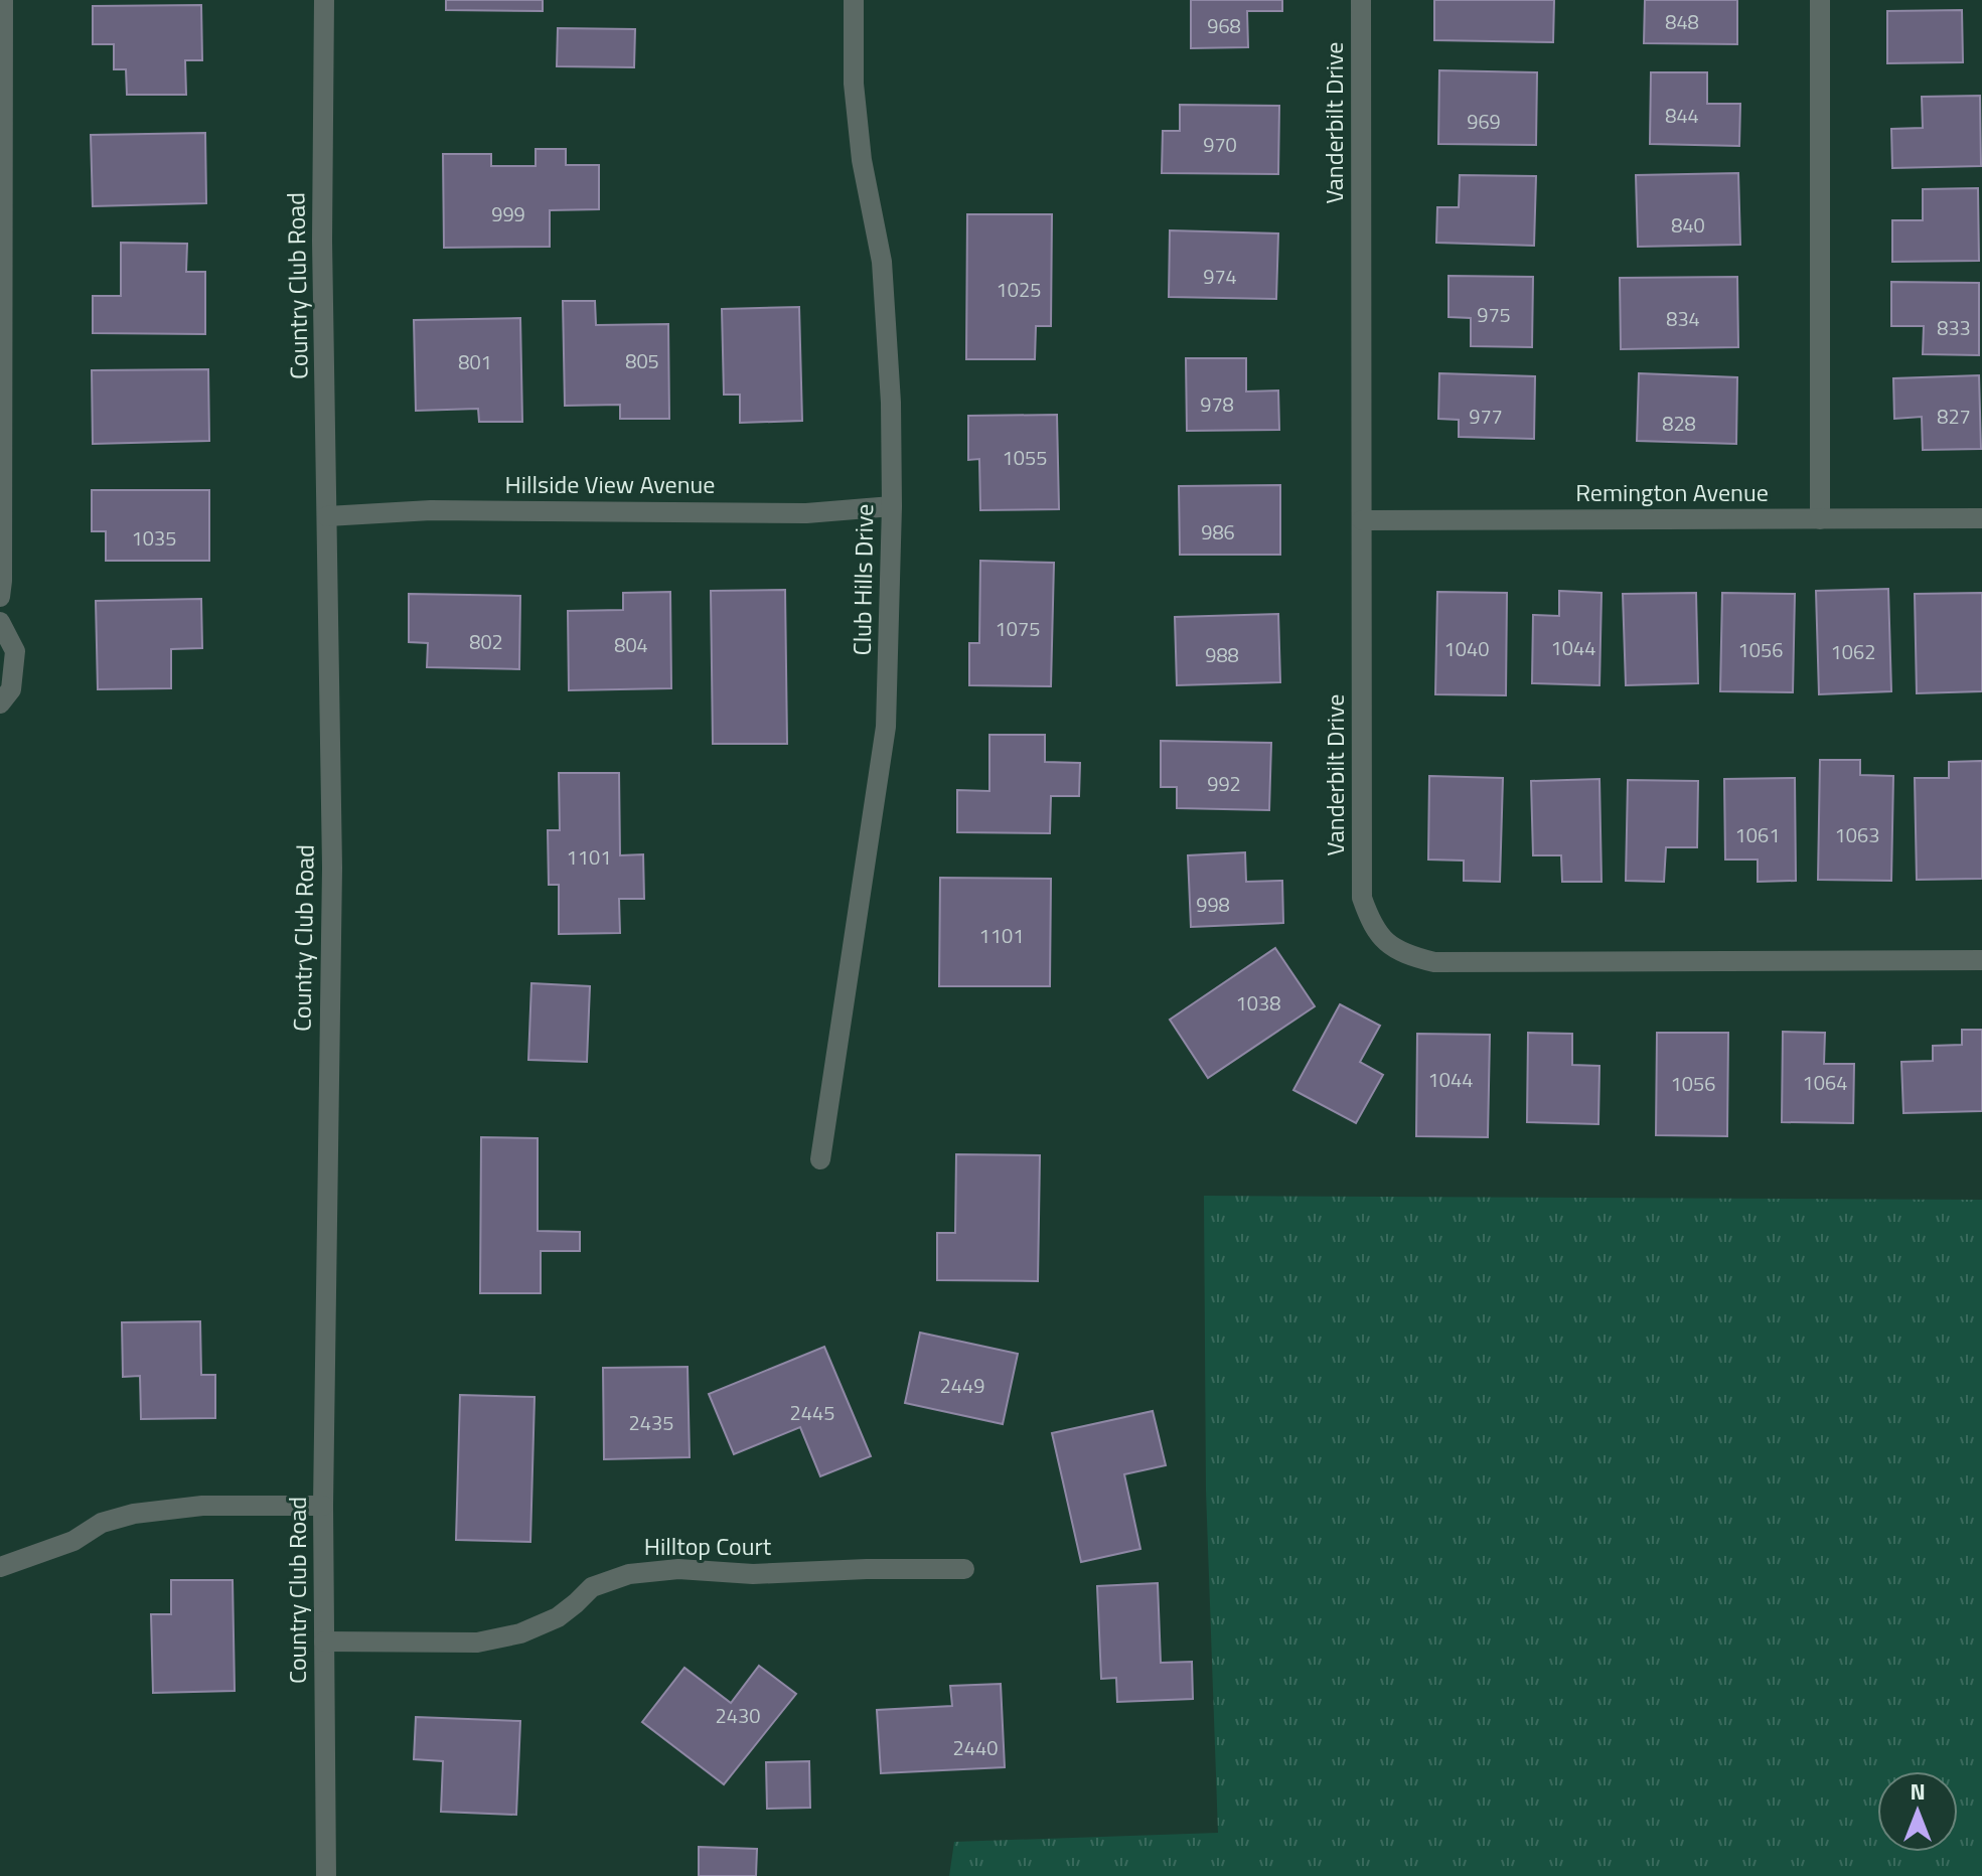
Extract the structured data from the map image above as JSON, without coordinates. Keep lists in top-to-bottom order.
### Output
{
  "streets": {
    "street": [
      "Vanderbilt Drive",
      "Country Club Road",
      "Hillside View Avenue",
      "Remington Avenue",
      "Club Hills Drive",
      "Hilltop Court"
    ]
  },
  "crossings": [
    ["Vanderbilt Drive", "Remington Avenue"],
    ["Country Club Road", "Hillside View Avenue"],
    ["Country Club Road", "Hilltop Court"],
    ["Hillside View Avenue", "Club Hills Drive"]
  ],
  "house_numbers": [
    "848",
    "968",
    "844",
    "969",
    "970",
    "999",
    "840",
    "974",
    "1025",
    "975",
    "834",
    "833",
    "805",
    "801",
    "978",
    "977",
    "827",
    "828",
    "1055",
    "986",
    "1035",
    "1075",
    "802",
    "804",
    "1044",
    "1040",
    "1056",
    "1062",
    "988",
    "992",
    "1061",
    "1063",
    "1101",
    "998",
    "1101",
    "1038",
    "1044",
    "1064",
    "1056",
    "2449",
    "2445",
    "2435",
    "2430",
    "2440"
  ],
  "north": "top"
}
